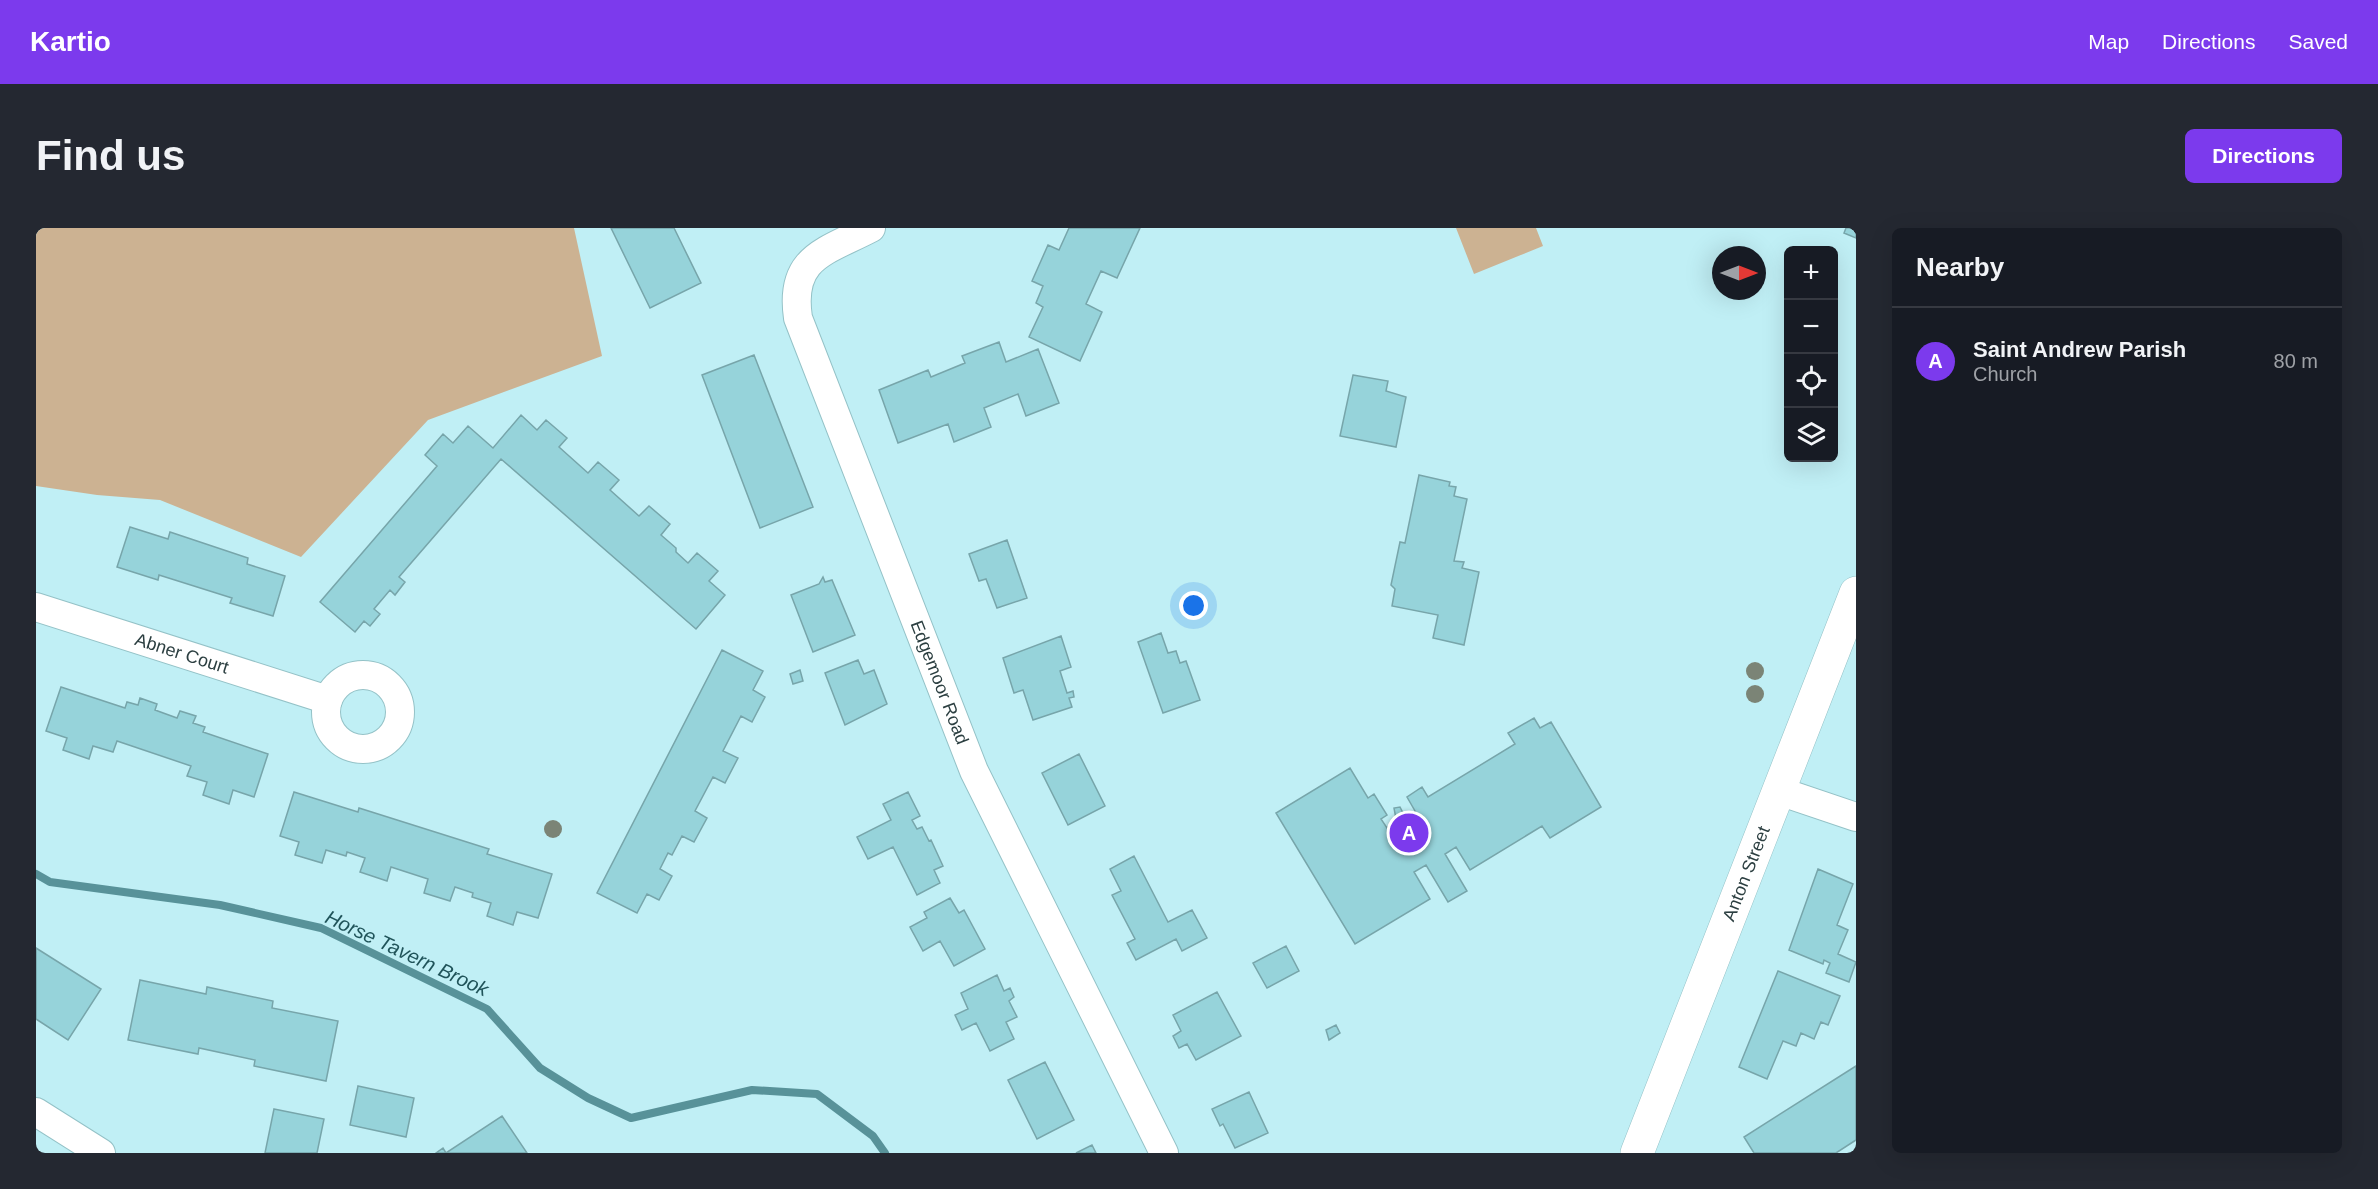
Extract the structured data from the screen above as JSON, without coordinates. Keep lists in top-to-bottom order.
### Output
{
  "streets": {
    "street": ["Abner Court", "Edgemoor Road", "Anton Street"]
  },
  "water": ["Horse Tavern Brook"],
  "north": "right",
  "page": {
    "header": "Kartio",
    "nav": ["Map", "Directions", "Saved"],
    "buttons": "Directions",
    "title": "Find us",
    "heading": "Nearby",
    "map_buttons": ["+", "−"],
    "list": [
      {
        "mark": "A",
        "name": "Saint Andrew Parish",
        "note": "Church",
        "value": "80 m"
      }
    ],
    "pins": "A"
  }
}
